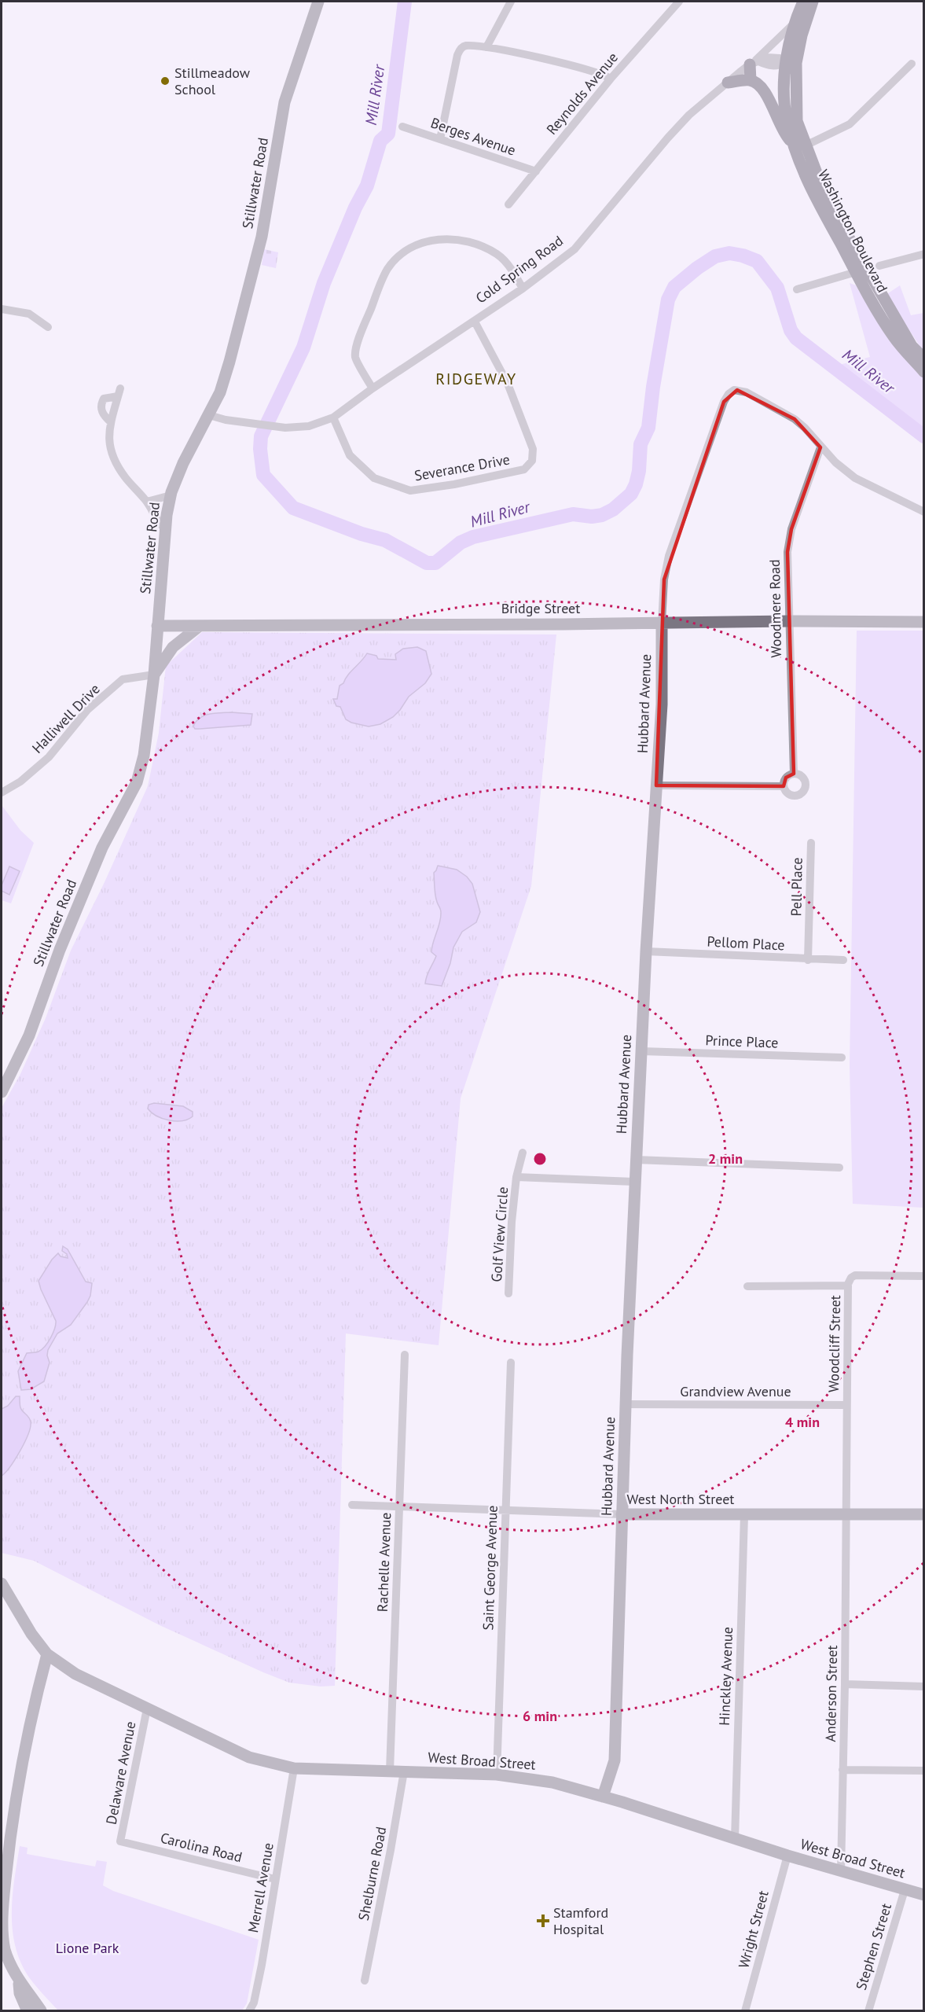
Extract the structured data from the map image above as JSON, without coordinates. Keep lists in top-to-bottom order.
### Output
{
  "streets": {
    "main road": [
      "Stillwater Road",
      "Washington Boulevard",
      "Cold Spring Road",
      "Bridge Street",
      "Hubbard Avenue",
      "West North Street",
      "West Broad Street"
    ],
    "street": [
      "Reynolds Avenue",
      "Berges Avenue",
      "Severance Drive",
      "Woodmere Road",
      "Halliwell Drive",
      "Pell Place",
      "Pellom Place",
      "Prince Place",
      "Golf View Circle",
      "Woodcliff Street",
      "Grandview Avenue",
      "Rachelle Avenue",
      "Saint George Avenue",
      "Hinckley Avenue",
      "Anderson Street",
      "Delaware Avenue",
      "Carolina Road",
      "Shelburne Road",
      "Merrell Avenue",
      "Wright Street",
      "Stephen Street"
    ]
  },
  "crossings": [
    ["Reynolds Avenue", "Berges Avenue"],
    ["Stillwater Road", "Cold Spring Road"],
    ["Stillwater Road", "Bridge Street"],
    ["Stillwater Road", "Halliwell Drive"],
    ["Washington Boulevard", "Cold Spring Road"],
    ["Cold Spring Road", "Severance Drive"],
    ["Bridge Street", "Woodmere Road"],
    ["Bridge Street", "Hubbard Avenue"],
    ["Woodmere Road", "Hubbard Avenue"],
    ["Hubbard Avenue", "Pellom Place"],
    ["Hubbard Avenue", "Prince Place"],
    ["Hubbard Avenue", "Grandview Avenue"],
    ["Hubbard Avenue", "West North Street"],
    ["Hubbard Avenue", "West Broad Street"],
    ["Pell Place", "Pellom Place"],
    ["Woodcliff Street", "Grandview Avenue"],
    ["Woodcliff Street", "West North Street"],
    ["Woodcliff Street", "Anderson Street"],
    ["West North Street", "Rachelle Avenue"],
    ["West North Street", "Saint George Avenue"],
    ["West North Street", "Hinckley Avenue"],
    ["West North Street", "Anderson Street"],
    ["Rachelle Avenue", "West Broad Street"],
    ["Saint George Avenue", "West Broad Street"],
    ["Hinckley Avenue", "West Broad Street"],
    ["Anderson Street", "West Broad Street"],
    ["West Broad Street", "Delaware Avenue"],
    ["West Broad Street", "Shelburne Road"],
    ["West Broad Street", "Merrell Avenue"],
    ["West Broad Street", "Wright Street"],
    ["West Broad Street", "Stephen Street"],
    ["Delaware Avenue", "Carolina Road"],
    ["Carolina Road", "Merrell Avenue"]
  ],
  "districts": ["RIDGEWAY"],
  "water": ["Mill River"],
  "parks": ["Lione Park"],
  "places": {
    "other": ["Stillmeadow School"],
    "health": ["Stamford Hospital"]
  },
  "rings": ["2 min", "4 min", "6 min"]
}
